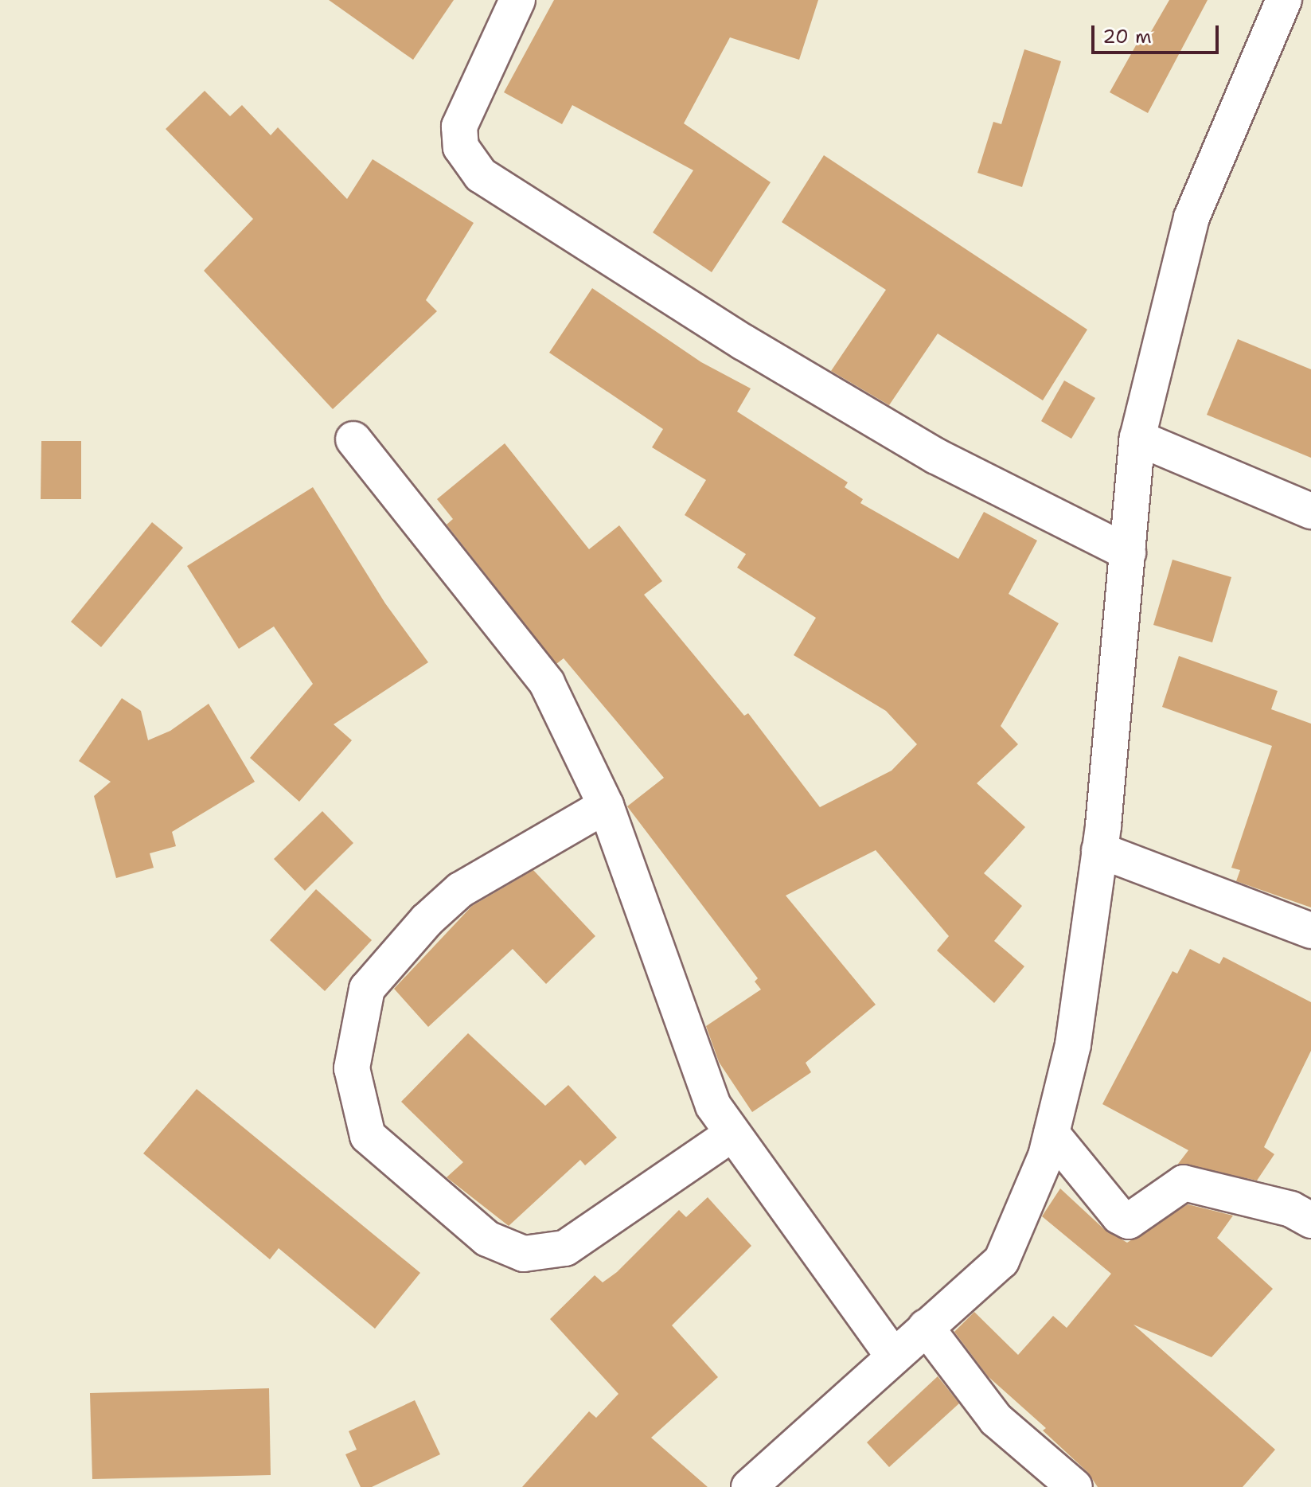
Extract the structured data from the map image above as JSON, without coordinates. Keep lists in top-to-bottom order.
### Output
{
  "scale_bar": "20 m"
}
